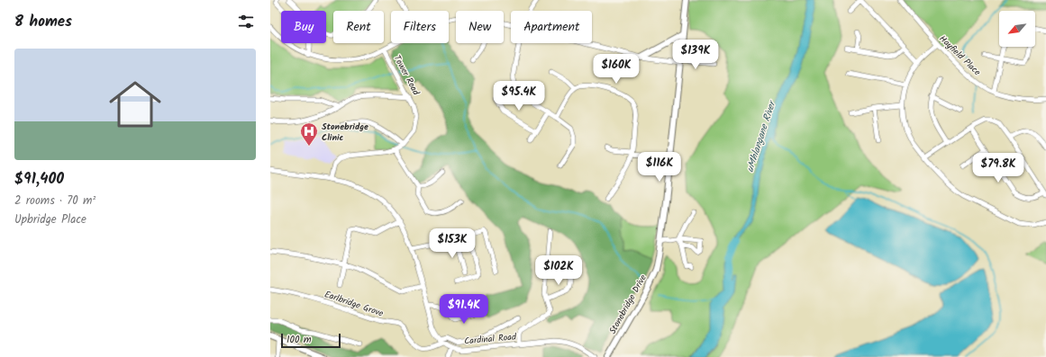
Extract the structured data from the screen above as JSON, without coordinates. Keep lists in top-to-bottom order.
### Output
{
  "streets": {
    "street": [
      "Hayfield Place",
      "Tower Road",
      "Earlbridge Grove",
      "Stonebridge Drive",
      "Cardinal Road"
    ]
  },
  "crossings": [
    ["Earlbridge Grove", "Cardinal Road"]
  ],
  "water": ["uMhlangane River"],
  "places": {
    "hospital": ["Stonebridge Clinic"]
  },
  "scale_bar": "100 m",
  "north": "bottom left",
  "page": {
    "heading": "8 homes",
    "chip": [
      "Buy",
      "Rent",
      "Filters",
      "New",
      "Apartment"
    ],
    "price": [
      "$139K",
      "$160K",
      "$95.4K",
      "$116K",
      "$79.8K",
      "$153K",
      "$102K",
      "$91.4K"
    ],
    "list": [
      {
        "name": "$91,400",
        "note": "2 rooms · 70 m² · Upbridge Place"
      }
    ],
    "scale": "100 m"
  }
}
